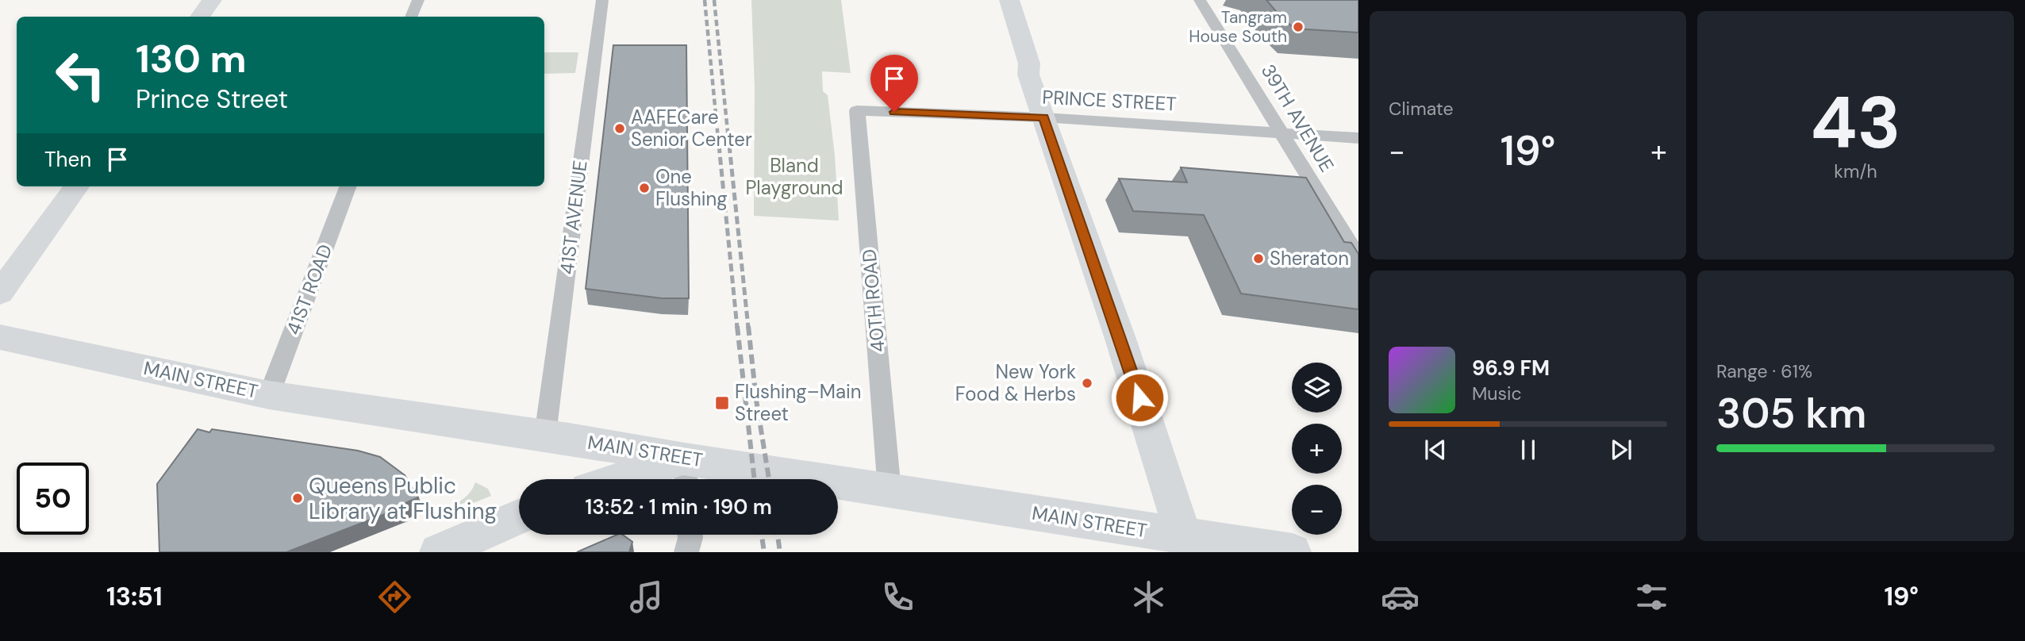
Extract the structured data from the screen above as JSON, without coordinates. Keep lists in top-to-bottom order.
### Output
{
  "streets": {
    "main road": ["MAIN STREET"],
    "street": [
      "PRINCE STREET",
      "39TH AVENUE",
      "41ST AVENUE",
      "41ST ROAD",
      "40TH ROAD"
    ]
  },
  "crossings": [
    ["PRINCE STREET", "39TH AVENUE"],
    ["PRINCE STREET", "40TH ROAD"],
    ["41ST AVENUE", "MAIN STREET"],
    ["41ST ROAD", "MAIN STREET"],
    ["40TH ROAD", "MAIN STREET"]
  ],
  "parks": ["Bland Playground"],
  "places": {
    "other": [
      "Tangram House South",
      "AAFECare Senior Center",
      "One Flushing",
      "Sheraton",
      "New York Food & Herbs",
      "Queens Public Library at Flushing"
    ],
    "transit": ["Flushing–Main Street"]
  },
  "page": {
    "tile": [
      "Climate",
      ["43", "km/h"],
      ["Range · 61%", "305 km"]
    ],
    "turn": ["130 m", "Prince Street"],
    "heat": ["−", "19°", "+"],
    "then": "Then",
    "song": ["96.9 FM", "Music"],
    "map_buttons": ["+", "−"],
    "limit": "50",
    "trip": "13:52 · 1 min · 190 m",
    "tabs": ["13:51", "19°"]
  }
}
